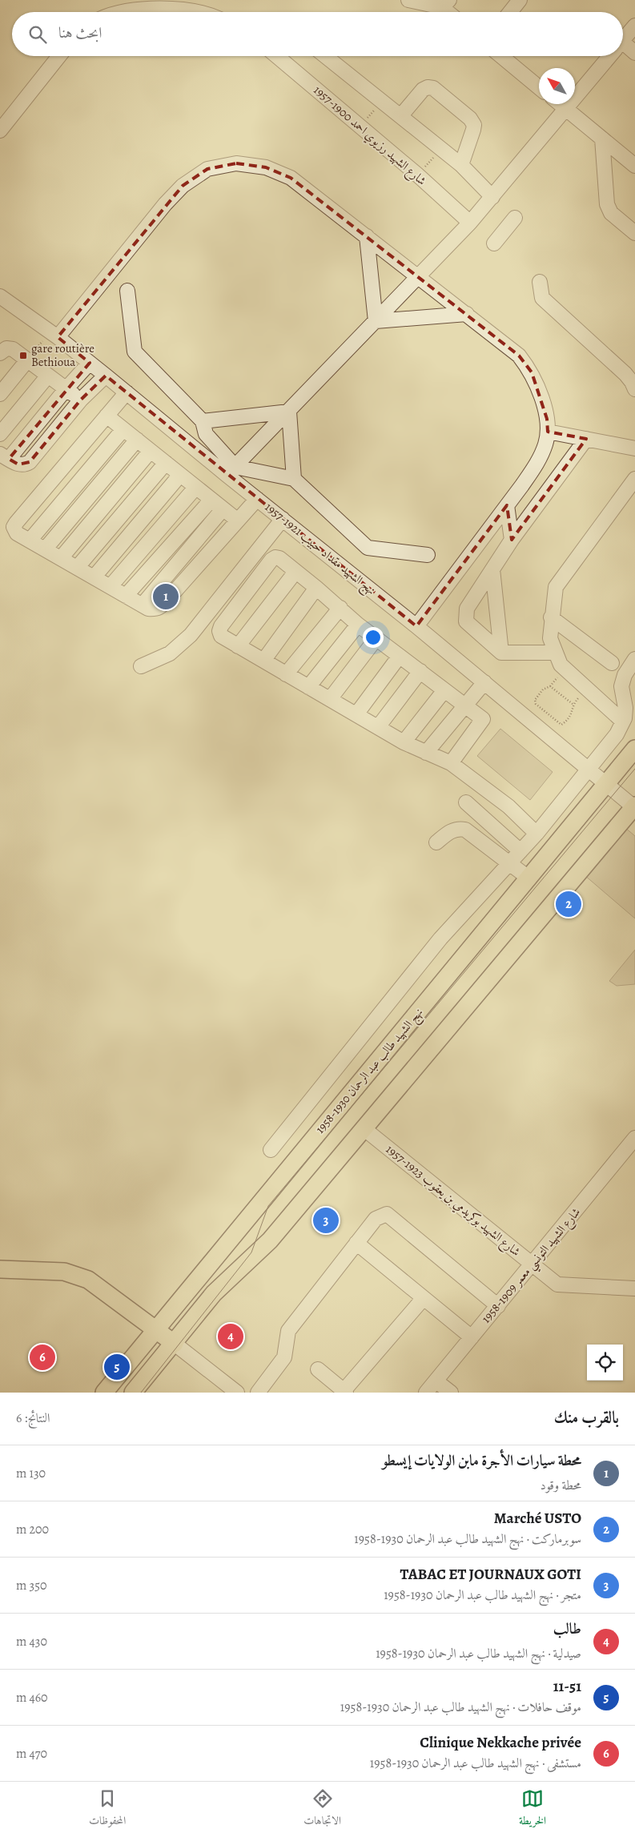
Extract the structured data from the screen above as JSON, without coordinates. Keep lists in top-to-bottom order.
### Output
{
  "streets": {
    "main road": ["نهج الشهيد طالب عبد الرحمان 1930-1958"],
    "street": [
      "شارع الشهيد رزيوي احمد 1900-1957",
      "نهج الشهيد مقداد حبيب 1921-1957",
      "شارع الشهيد بوكريدمي بن يعقوب 1923-1957",
      "شارع الشهيد التونسي معمر 1909-1958"
    ]
  },
  "crossings": [
    ["نهج الشهيد مقداد حبيب 1921-1957", "نهج الشهيد طالب عبد الرحمان 1930-1958"],
    ["شارع الشهيد بوكريدمي بن يعقوب 1923-1957", "شارع الشهيد التونسي معمر 1909-1958"]
  ],
  "places": {
    "transit": ["gare routière Bethioua"]
  },
  "north": "top left",
  "page": {
    "search": "ابحث هنا",
    "pins": [
      "1",
      "2",
      "3",
      "4",
      "6",
      "5"
    ],
    "heading": ["بالقرب منك", "النتائج: 6"],
    "list": [
      {
        "mark": "1",
        "name": "محطة سيارات الأجرة مابن الولايات إيسطو",
        "note": "محطة وقود",
        "value": "130 m"
      },
      {
        "mark": "2",
        "name": "Marché USTO",
        "note": "سوبرماركت · نهج الشهيد طالب عبد الرحمان 1930-1958",
        "value": "200 m"
      },
      {
        "mark": "3",
        "name": "TABAC ET JOURNAUX GOTI",
        "note": "متجر · نهج الشهيد طالب عبد الرحمان 1930-1958",
        "value": "350 m"
      },
      {
        "mark": "4",
        "name": "طالب",
        "note": "صيدلية · نهج الشهيد طالب عبد الرحمان 1930-1958",
        "value": "430 m"
      },
      {
        "mark": "5",
        "name": "11-51",
        "note": "موقف حافلات · نهج الشهيد طالب عبد الرحمان 1930-1958",
        "value": "460 m"
      },
      {
        "mark": "6",
        "name": "Clinique Nekkache privée",
        "note": "مستشفى · نهج الشهيد طالب عبد الرحمان 1930-1958",
        "value": "470 m"
      }
    ],
    "nav": ["الخريطة", "الاتجاهات", "المحفوظات"]
  }
}
